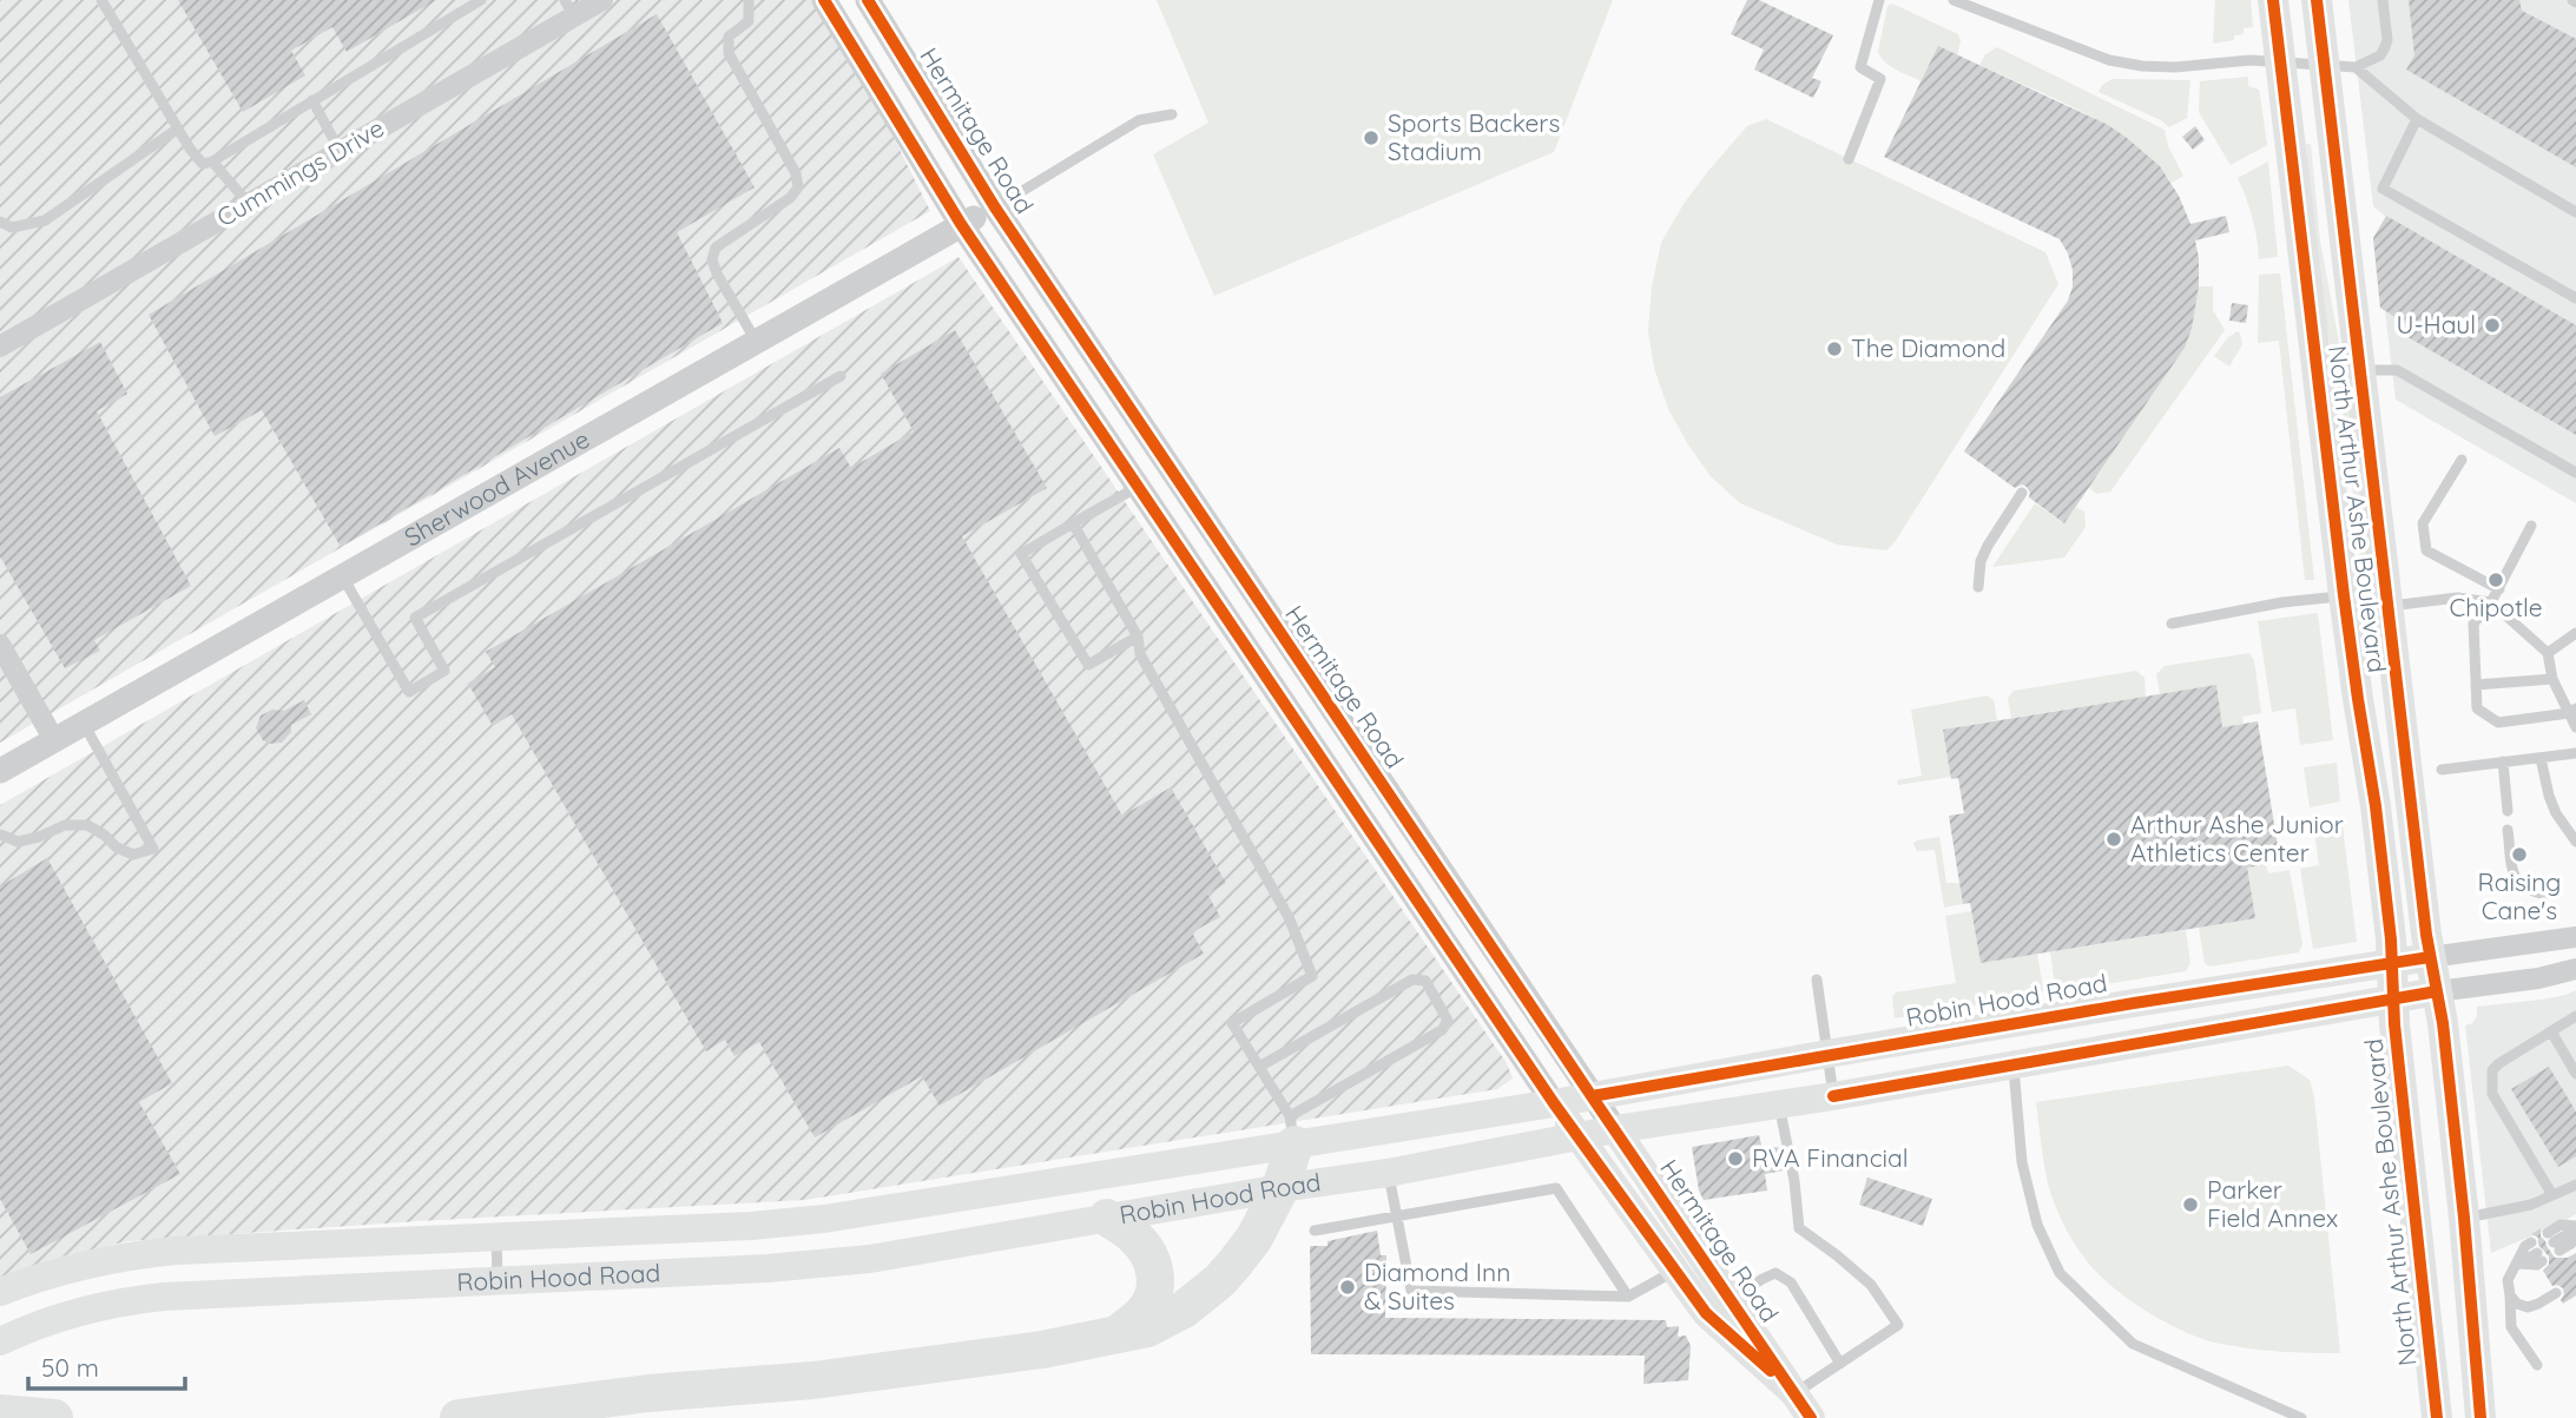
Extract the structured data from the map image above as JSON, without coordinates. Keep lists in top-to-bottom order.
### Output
{
  "streets": {
    "main road": ["Hermitage Road", "North Arthur Ashe Boulevard", "Robin Hood Road"],
    "street": ["Cummings Drive", "Sherwood Avenue"]
  },
  "crossings": [
    ["Hermitage Road", "Sherwood Avenue"],
    ["Hermitage Road", "Robin Hood Road"],
    ["North Arthur Ashe Boulevard", "Robin Hood Road"]
  ],
  "places": [
    "Sports Backers Stadium",
    "U-Haul",
    "The Diamond",
    "Chipotle",
    "Arthur Ashe Junior Athletics Center",
    "Raising Cane's",
    "RVA Financial",
    "Parker Field Annex",
    "Diamond Inn & Suites"
  ],
  "scale_bar": "50 m"
}
